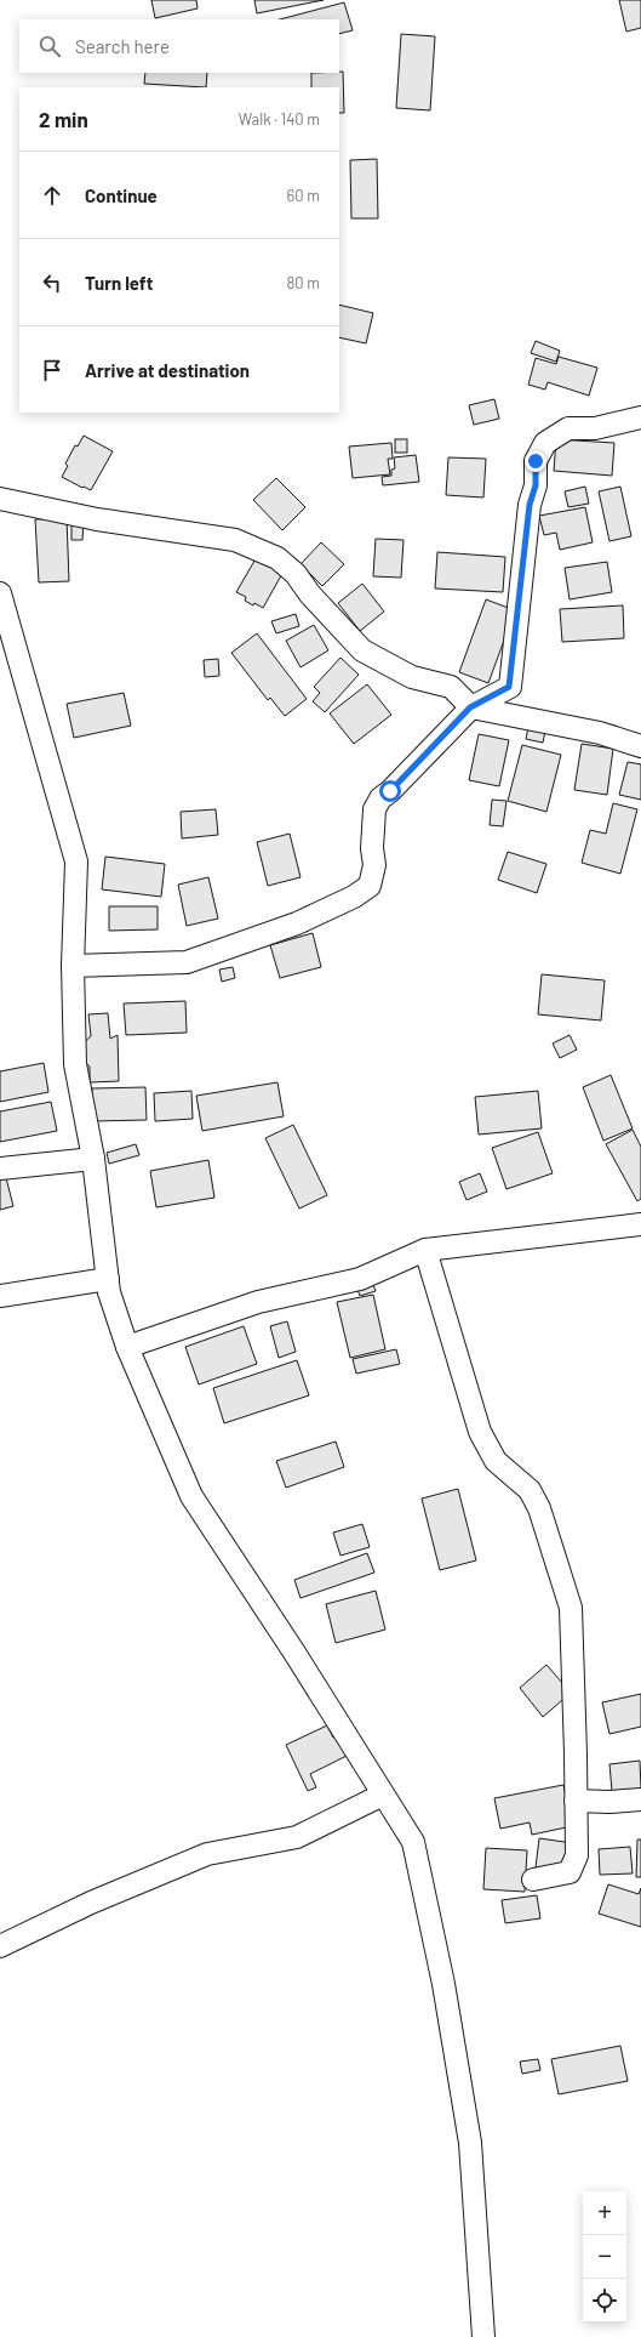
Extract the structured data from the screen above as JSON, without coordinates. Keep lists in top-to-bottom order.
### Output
{
  "page": {
    "search": "Search here",
    "heading": ["2 min", "Walk · 140 m"],
    "list": [
      ["Continue", "60 m"],
      ["Turn left", "80 m"],
      "Arrive at destination"
    ],
    "map_buttons": ["+", "−"]
  }
}
